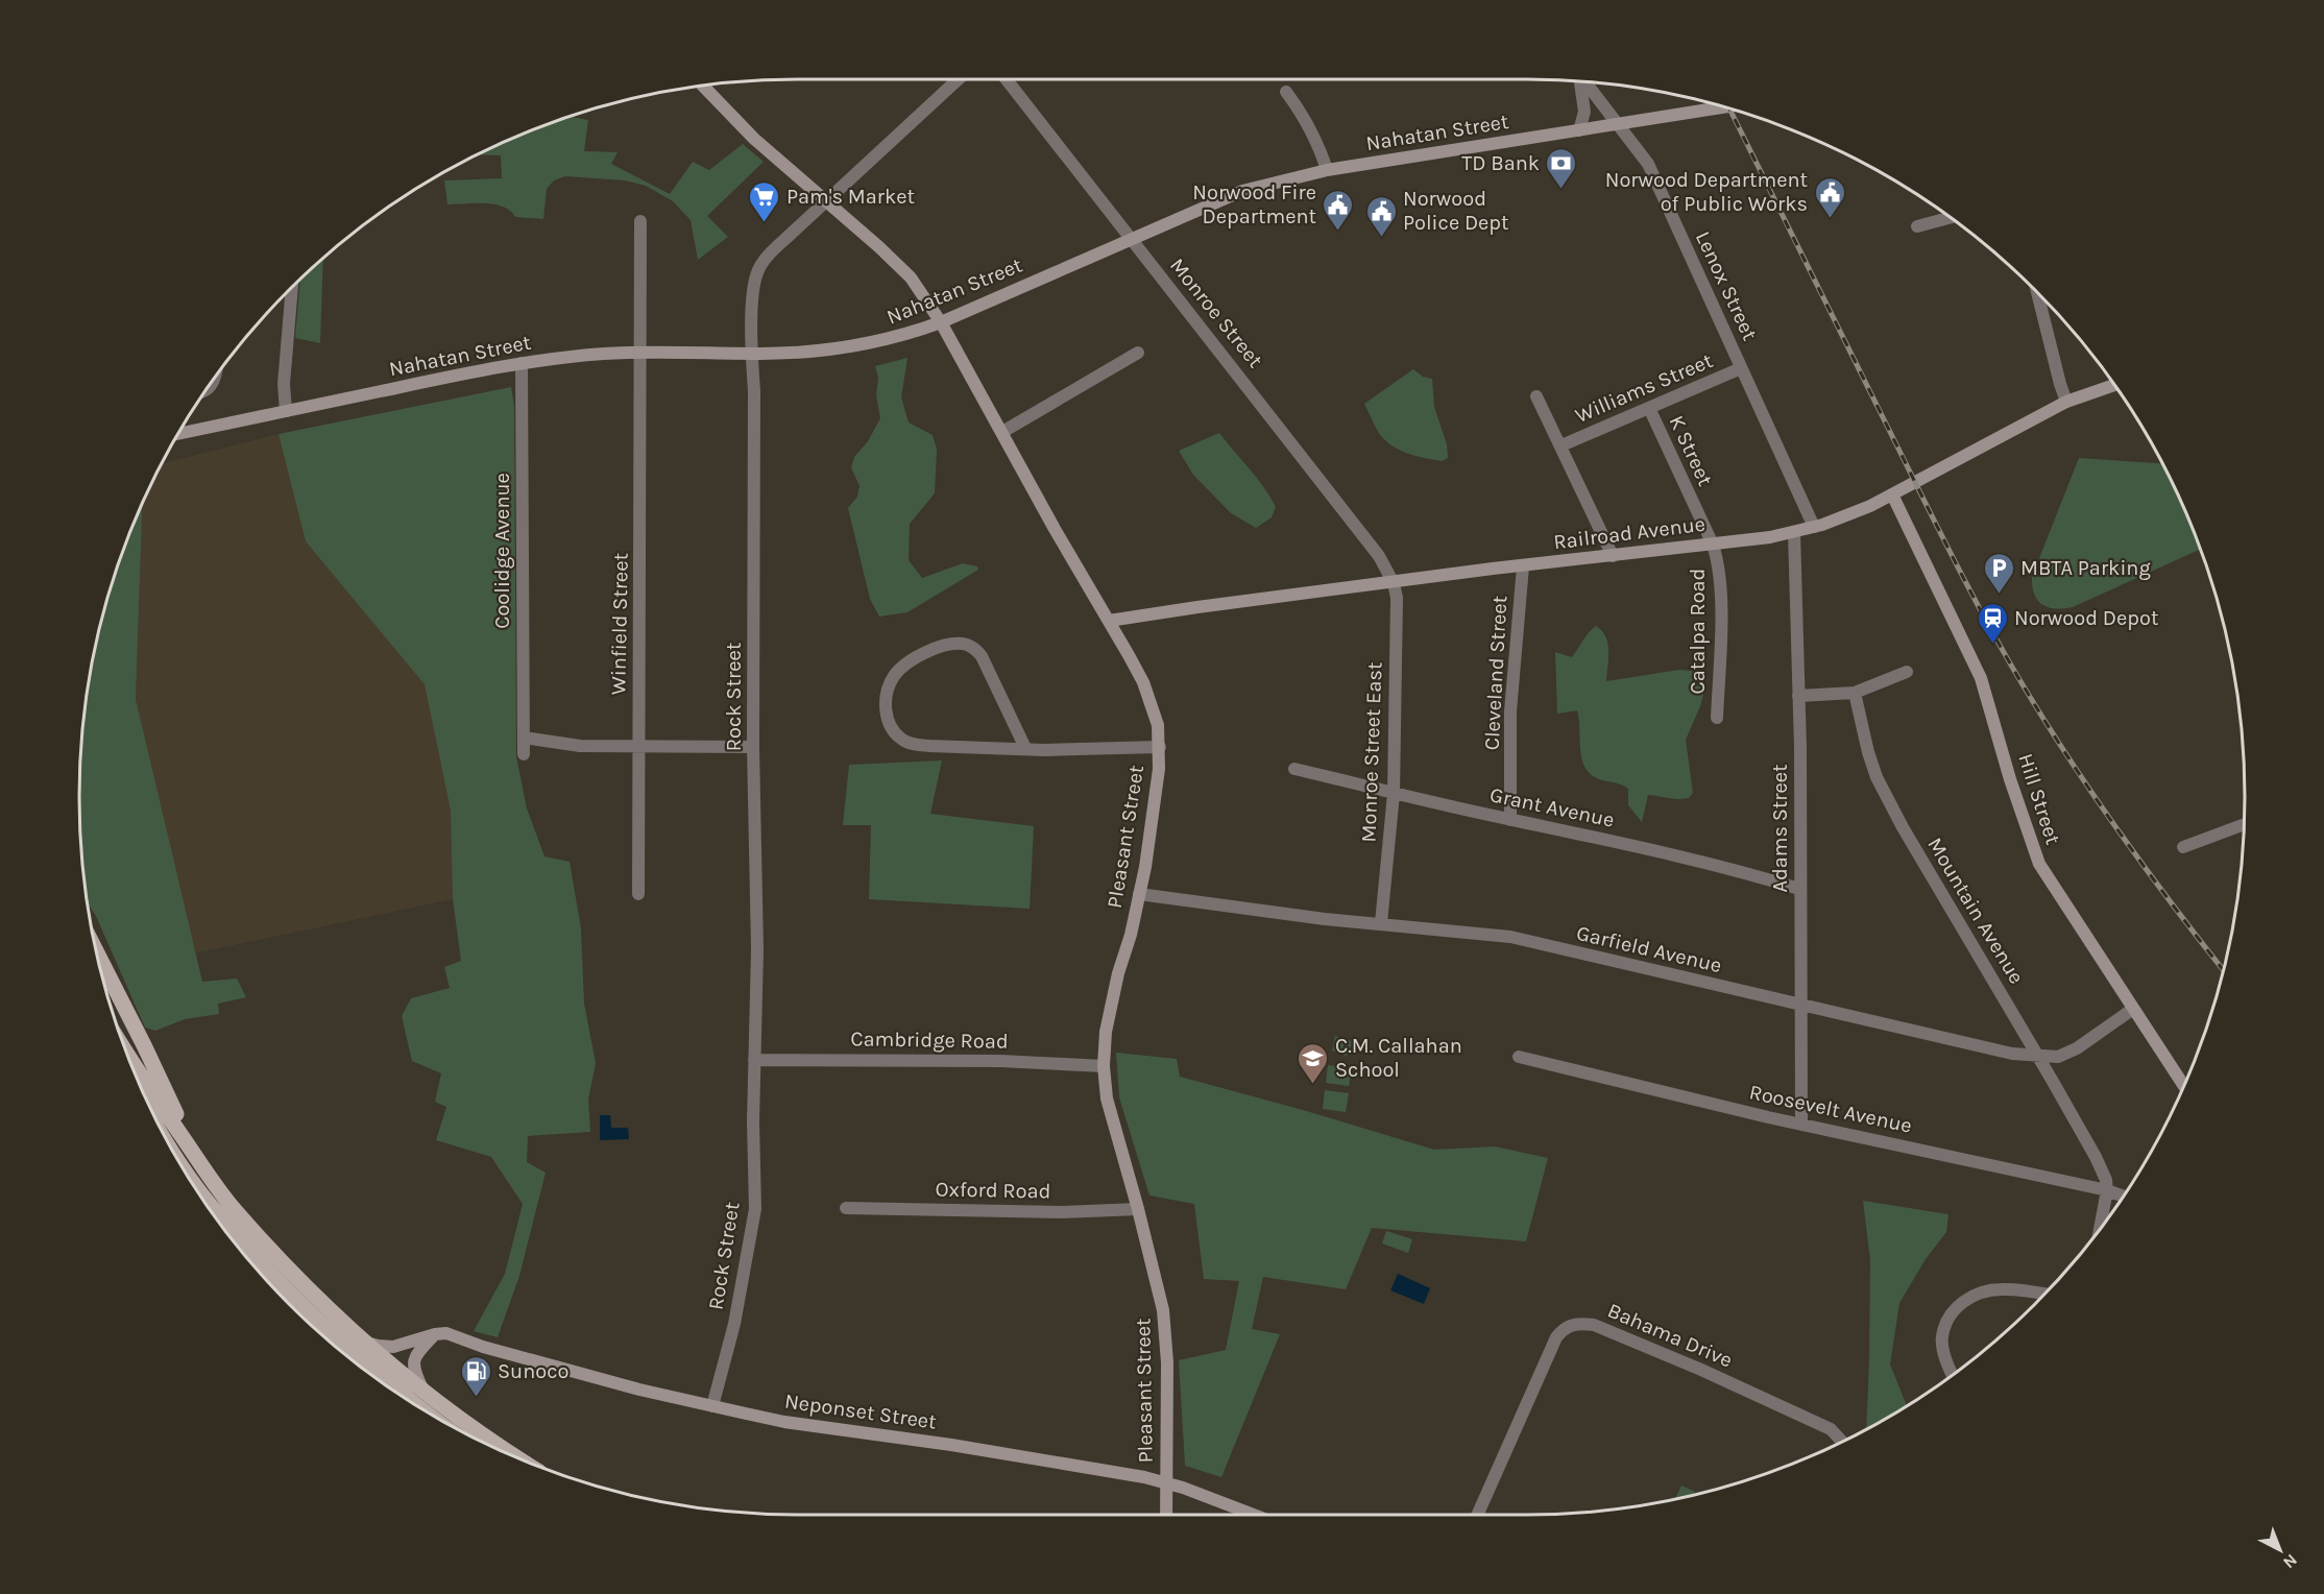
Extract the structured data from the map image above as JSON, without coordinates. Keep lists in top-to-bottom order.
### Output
{
  "streets": {
    "street": [
      "Nahatan Street",
      "Lenox Street",
      "Monroe Street",
      "Williams Street",
      "K Street",
      "Railroad Avenue",
      "Coolidge Avenue",
      "Winfield Street",
      "Catalpa Road",
      "Cleveland Street",
      "Rock Street",
      "Monroe Street East",
      "Hill Street",
      "Grant Avenue",
      "Adams Street",
      "Pleasant Street",
      "Mountain Avenue",
      "Garfield Avenue",
      "Cambridge Road",
      "Roosevelt Avenue",
      "Oxford Road",
      "Bahama Drive",
      "Neponset Street"
    ]
  },
  "crossings": [
    ["Nahatan Street", "Lenox Street"],
    ["Nahatan Street", "Monroe Street"],
    ["Nahatan Street", "Coolidge Avenue"],
    ["Nahatan Street", "Winfield Street"],
    ["Nahatan Street", "Rock Street"],
    ["Nahatan Street", "Pleasant Street"],
    ["Lenox Street", "Williams Street"],
    ["Lenox Street", "Railroad Avenue"],
    ["Monroe Street", "Railroad Avenue"],
    ["Monroe Street", "Monroe Street East"],
    ["Williams Street", "K Street"],
    ["K Street", "Railroad Avenue"],
    ["K Street", "Catalpa Road"],
    ["Railroad Avenue", "Catalpa Road"],
    ["Railroad Avenue", "Cleveland Street"],
    ["Railroad Avenue", "Monroe Street East"],
    ["Railroad Avenue", "Hill Street"],
    ["Railroad Avenue", "Adams Street"],
    ["Railroad Avenue", "Pleasant Street"],
    ["Cleveland Street", "Grant Avenue"],
    ["Rock Street", "Pleasant Street"],
    ["Rock Street", "Cambridge Road"],
    ["Rock Street", "Neponset Street"],
    ["Monroe Street East", "Grant Avenue"],
    ["Monroe Street East", "Garfield Avenue"],
    ["Hill Street", "Garfield Avenue"],
    ["Grant Avenue", "Adams Street"],
    ["Adams Street", "Garfield Avenue"],
    ["Adams Street", "Roosevelt Avenue"],
    ["Pleasant Street", "Garfield Avenue"],
    ["Pleasant Street", "Cambridge Road"],
    ["Pleasant Street", "Oxford Road"],
    ["Pleasant Street", "Neponset Street"],
    ["Mountain Avenue", "Garfield Avenue"],
    ["Mountain Avenue", "Roosevelt Avenue"]
  ],
  "places": {
    "bank": ["TD Bank"],
    "public building": ["Norwood Department of Public Works", "Norwood Fire Department", "Norwood Police Dept"],
    "supermarket": ["Pam's Market"],
    "parking": ["MBTA Parking"],
    "station": ["Norwood Depot"],
    "school or university": ["C.M. Callahan School"],
    "fuel station": ["Sunoco"]
  },
  "north": "bottom right"
}
